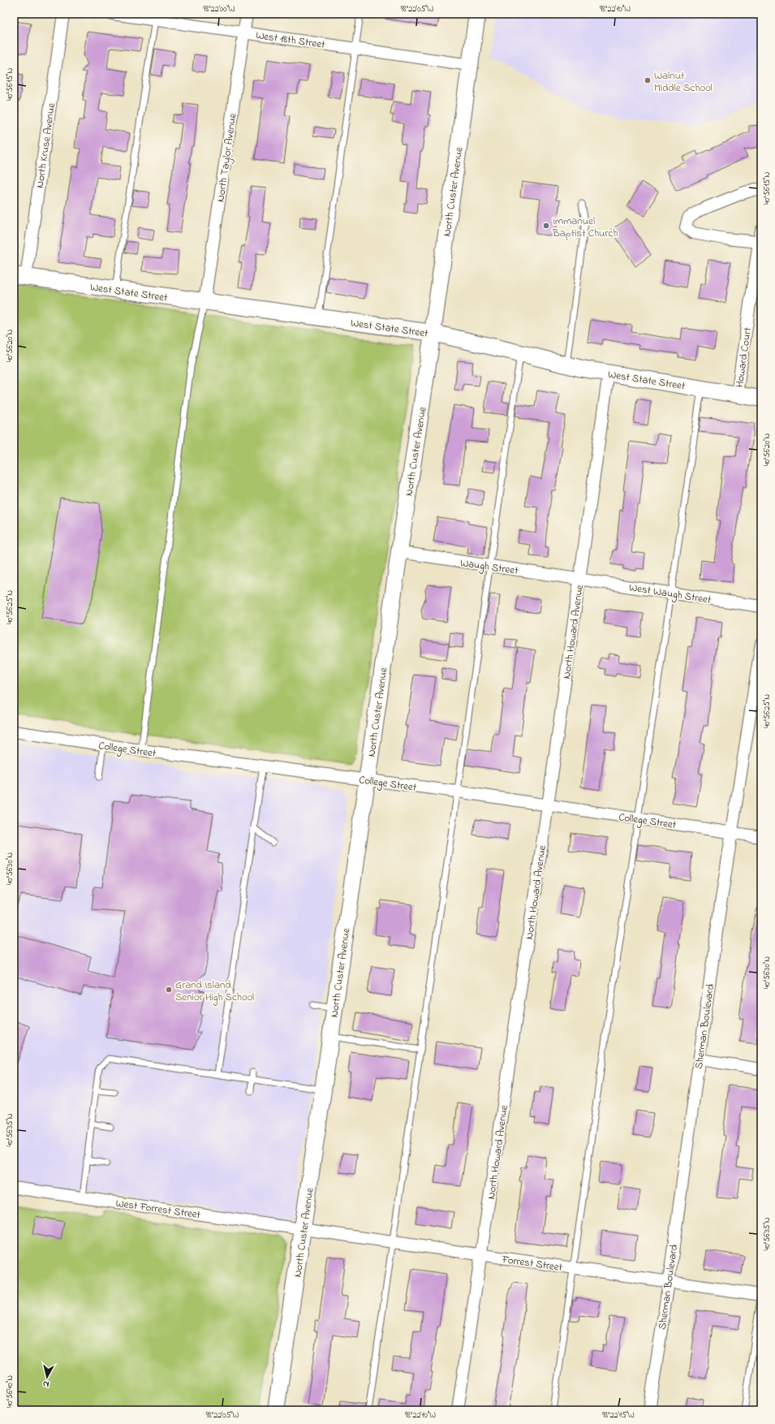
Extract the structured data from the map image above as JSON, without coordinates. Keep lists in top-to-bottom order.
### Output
{
  "streets": {
    "street": [
      "West 18th Street",
      "North Kruse Avenue",
      "North Taylor Avenue",
      "North Custer Avenue",
      "West State Street",
      "Howard Court",
      "Waugh Street",
      "West Waugh Street",
      "North Howard Avenue",
      "College Street",
      "Sherman Boulevard",
      "West Forrest Street",
      "Forrest Street"
    ]
  },
  "crossings": [
    ["West 18th Street", "North Taylor Avenue"],
    ["West 18th Street", "North Custer Avenue"],
    ["North Kruse Avenue", "West State Street"],
    ["North Taylor Avenue", "West State Street"],
    ["North Custer Avenue", "West State Street"],
    ["North Custer Avenue", "Waugh Street"],
    ["North Custer Avenue", "College Street"],
    ["North Custer Avenue", "West Forrest Street"],
    ["North Custer Avenue", "Forrest Street"],
    ["West State Street", "Howard Court"],
    ["West State Street", "North Howard Avenue"],
    ["Waugh Street", "West Waugh Street"],
    ["Waugh Street", "North Howard Avenue"],
    ["West Waugh Street", "North Howard Avenue"],
    ["North Howard Avenue", "College Street"],
    ["North Howard Avenue", "Forrest Street"],
    ["College Street", "Sherman Boulevard"],
    ["Sherman Boulevard", "Forrest Street"],
    ["West Forrest Street", "Forrest Street"]
  ],
  "places": ["Walnut Middle School", "Immanuel Baptist Church", "Grand Island Senior High School"],
  "north": "bottom",
  "coordinates": [
    "98°22'00\"W",
    "98°22'05\"W",
    "98°22'10\"W",
    "40°56'15\"N",
    "40°56'20\"N",
    "40°56'25\"N",
    "40°56'30\"N",
    "40°56'35\"N",
    "40°56'40\"N",
    "98°22'15\"W"
  ]
}
